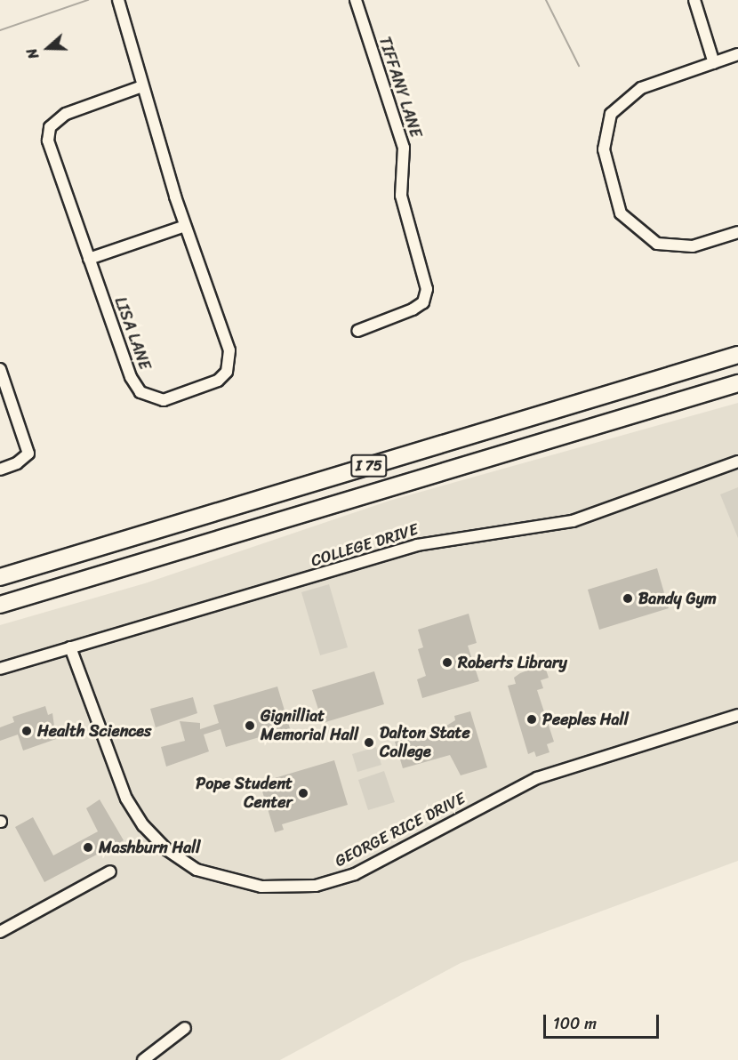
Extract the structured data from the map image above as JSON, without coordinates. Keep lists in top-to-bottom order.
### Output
{
  "streets": {
    "highway": ["I 75"],
    "street": [
      "TIFFANY LANE",
      "LISA LANE",
      "COLLEGE DRIVE",
      "GEORGE RICE DRIVE"
    ]
  },
  "crossings": [
    ["COLLEGE DRIVE", "GEORGE RICE DRIVE"]
  ],
  "places": [
    "Bandy Gym",
    "Roberts Library",
    "Peeples Hall",
    "Gignilliat Memorial Hall",
    "Health Sciences",
    "Dalton State College",
    "Pope Student Center",
    "Mashburn Hall"
  ],
  "scale_bar": "100 m",
  "north": "left"
}
